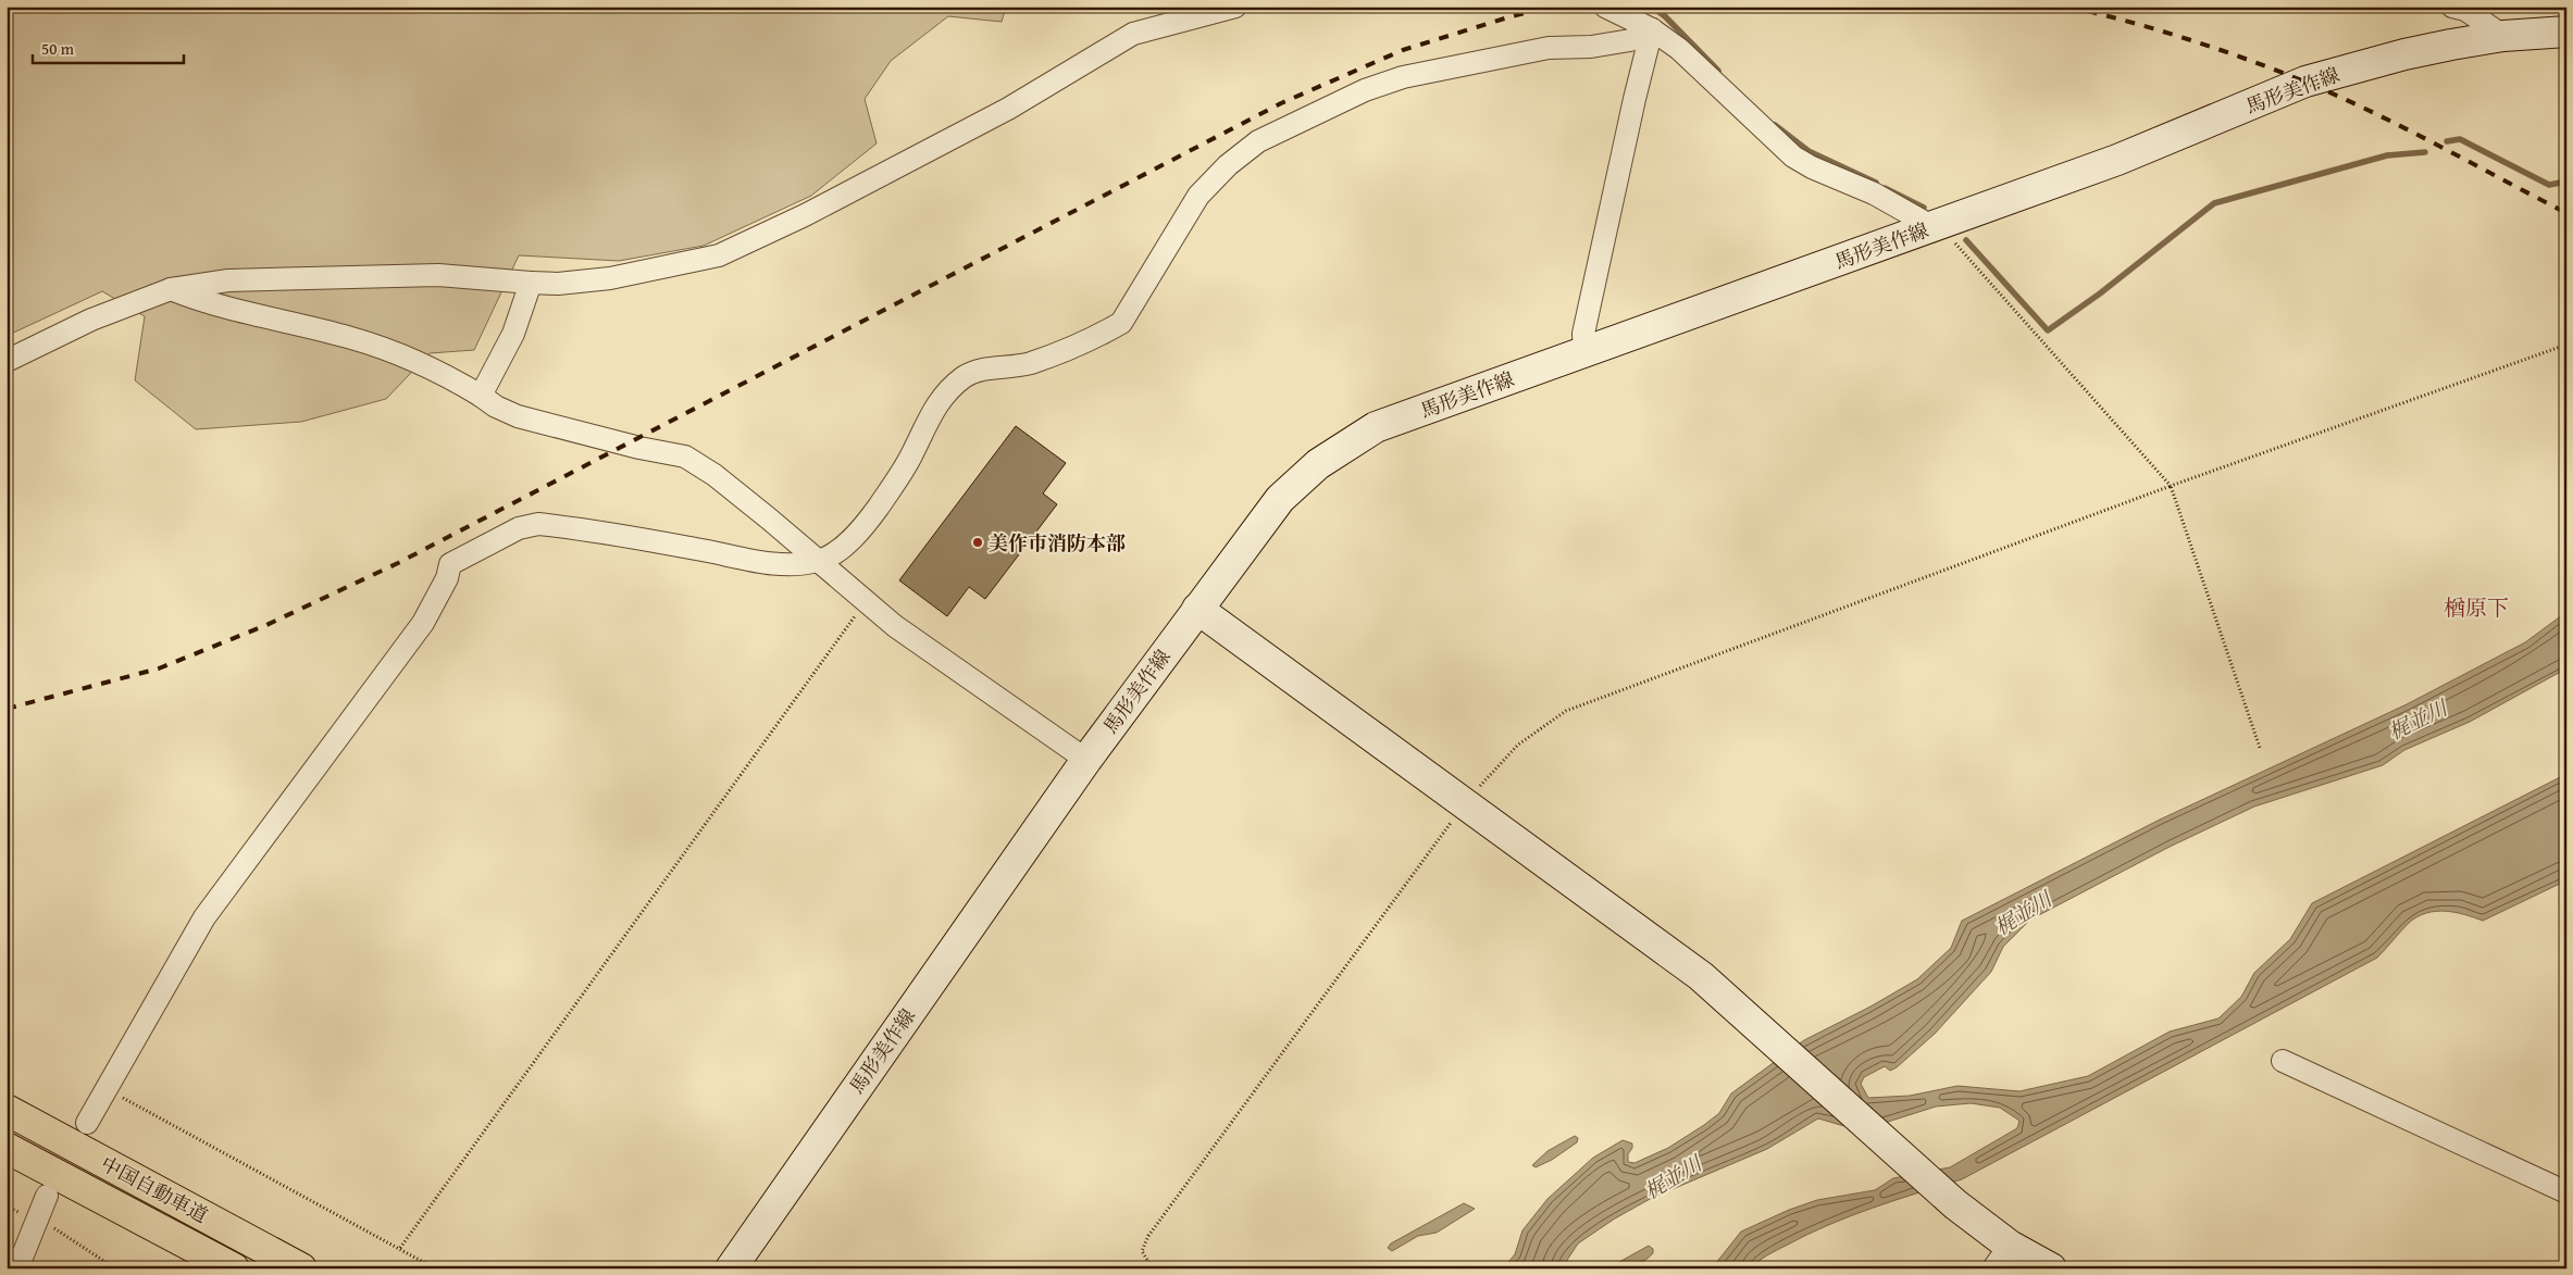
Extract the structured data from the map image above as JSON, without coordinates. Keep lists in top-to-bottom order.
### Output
{
  "streets": {
    "highway": ["中国自動車道"],
    "main road": ["馬形美作線"]
  },
  "districts": ["楢原下"],
  "water": ["梶並川"],
  "places": ["美作市消防本部"],
  "scale_bar": "50 m"
}
